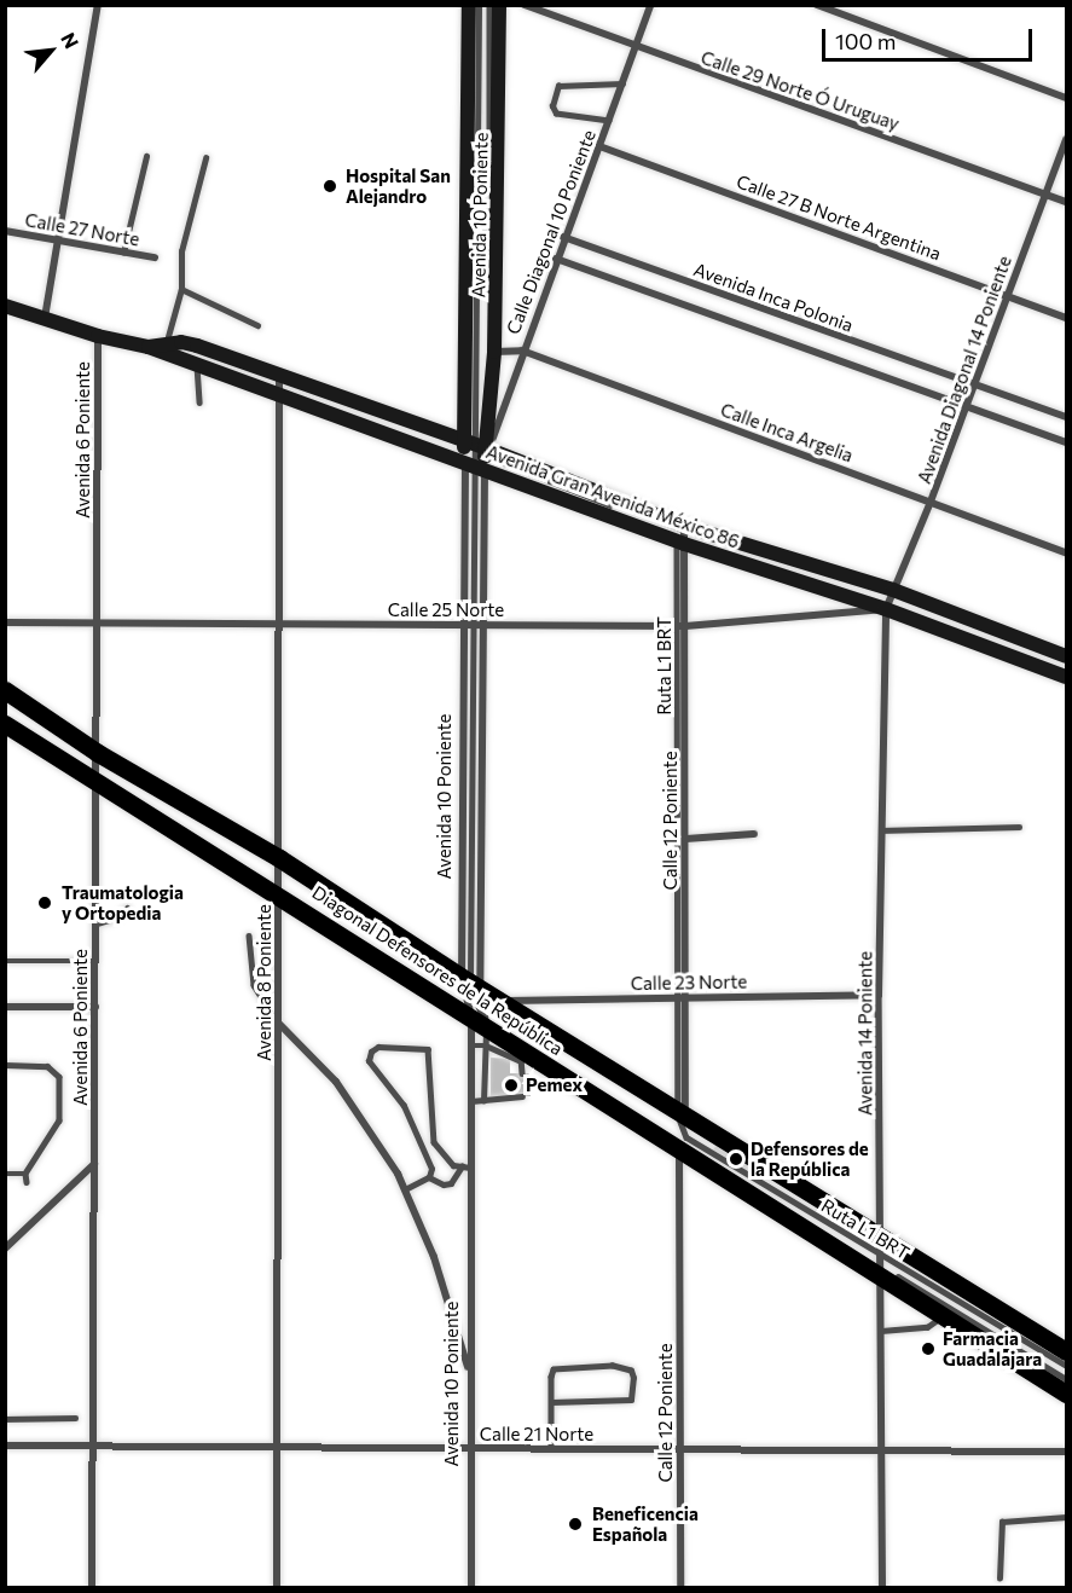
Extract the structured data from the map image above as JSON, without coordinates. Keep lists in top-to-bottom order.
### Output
{
  "streets": {
    "main road": ["Diagonal Defensores de la República"],
    "street": [
      "Calle 29 Norte Ó Uruguay",
      "Avenida 10 Poniente",
      "Calle 27 B Norte Argentina",
      "Calle 27 Norte",
      "Calle Diagonal 10 Poniente",
      "Avenida Inca Polonia",
      "Avenida Diagonal 14 Poniente",
      "Calle Inca Argelia",
      "Avenida 6 Poniente",
      "Avenida Gran Avenida México 86",
      "Calle 25 Norte",
      "Calle 12 Poniente",
      "Avenida 8 Poniente",
      "Calle 23 Norte",
      "Avenida 14 Poniente",
      "Calle 21 Norte"
    ],
    "lane": ["Ruta L1 BRT"]
  },
  "crossings": [
    ["Calle 29 Norte Ó Uruguay", "Calle Diagonal 10 Poniente"],
    ["Calle 29 Norte Ó Uruguay", "Avenida Diagonal 14 Poniente"],
    ["Avenida 10 Poniente", "Calle Diagonal 10 Poniente"],
    ["Avenida 10 Poniente", "Calle Inca Argelia"],
    ["Avenida 10 Poniente", "Avenida Gran Avenida México 86"],
    ["Avenida 10 Poniente", "Calle 25 Norte"],
    ["Avenida 10 Poniente", "Ruta L1 BRT"],
    ["Avenida 10 Poniente", "Diagonal Defensores de la República"],
    ["Avenida 10 Poniente", "Calle 21 Norte"],
    ["Calle 27 B Norte Argentina", "Calle Diagonal 10 Poniente"],
    ["Calle 27 B Norte Argentina", "Avenida Diagonal 14 Poniente"],
    ["Calle Diagonal 10 Poniente", "Avenida Inca Polonia"],
    ["Calle Diagonal 10 Poniente", "Calle Inca Argelia"],
    ["Calle Diagonal 10 Poniente", "Avenida Gran Avenida México 86"],
    ["Avenida Inca Polonia", "Avenida Diagonal 14 Poniente"],
    ["Avenida Diagonal 14 Poniente", "Calle Inca Argelia"],
    ["Avenida Diagonal 14 Poniente", "Avenida Gran Avenida México 86"],
    ["Avenida Diagonal 14 Poniente", "Calle 25 Norte"],
    ["Avenida Diagonal 14 Poniente", "Avenida 14 Poniente"],
    ["Avenida 6 Poniente", "Avenida Gran Avenida México 86"],
    ["Avenida 6 Poniente", "Calle 25 Norte"],
    ["Avenida 6 Poniente", "Diagonal Defensores de la República"],
    ["Avenida 6 Poniente", "Calle 21 Norte"],
    ["Avenida Gran Avenida México 86", "Calle 25 Norte"],
    ["Avenida Gran Avenida México 86", "Calle 12 Poniente"],
    ["Avenida Gran Avenida México 86", "Avenida 8 Poniente"],
    ["Avenida Gran Avenida México 86", "Avenida 14 Poniente"],
    ["Calle 25 Norte", "Ruta L1 BRT"],
    ["Calle 25 Norte", "Calle 12 Poniente"],
    ["Calle 25 Norte", "Avenida 8 Poniente"],
    ["Calle 25 Norte", "Avenida 14 Poniente"],
    ["Ruta L1 BRT", "Calle 12 Poniente"],
    ["Ruta L1 BRT", "Diagonal Defensores de la República"],
    ["Ruta L1 BRT", "Calle 23 Norte"],
    ["Ruta L1 BRT", "Avenida 14 Poniente"],
    ["Calle 12 Poniente", "Diagonal Defensores de la República"],
    ["Calle 12 Poniente", "Calle 23 Norte"],
    ["Calle 12 Poniente", "Calle 21 Norte"],
    ["Diagonal Defensores de la República", "Avenida 8 Poniente"],
    ["Diagonal Defensores de la República", "Calle 23 Norte"],
    ["Diagonal Defensores de la República", "Avenida 14 Poniente"],
    ["Avenida 8 Poniente", "Calle 21 Norte"],
    ["Calle 23 Norte", "Avenida 14 Poniente"],
    ["Avenida 14 Poniente", "Calle 21 Norte"]
  ],
  "places": [
    "Hospital San Alejandro",
    "Traumatologia y Ortopedia",
    "Pemex",
    "Defensores de la República",
    "Farmacia Guadalajara",
    "Beneficencia Española"
  ],
  "scale_bar": "100 m",
  "north": "top right"
}
